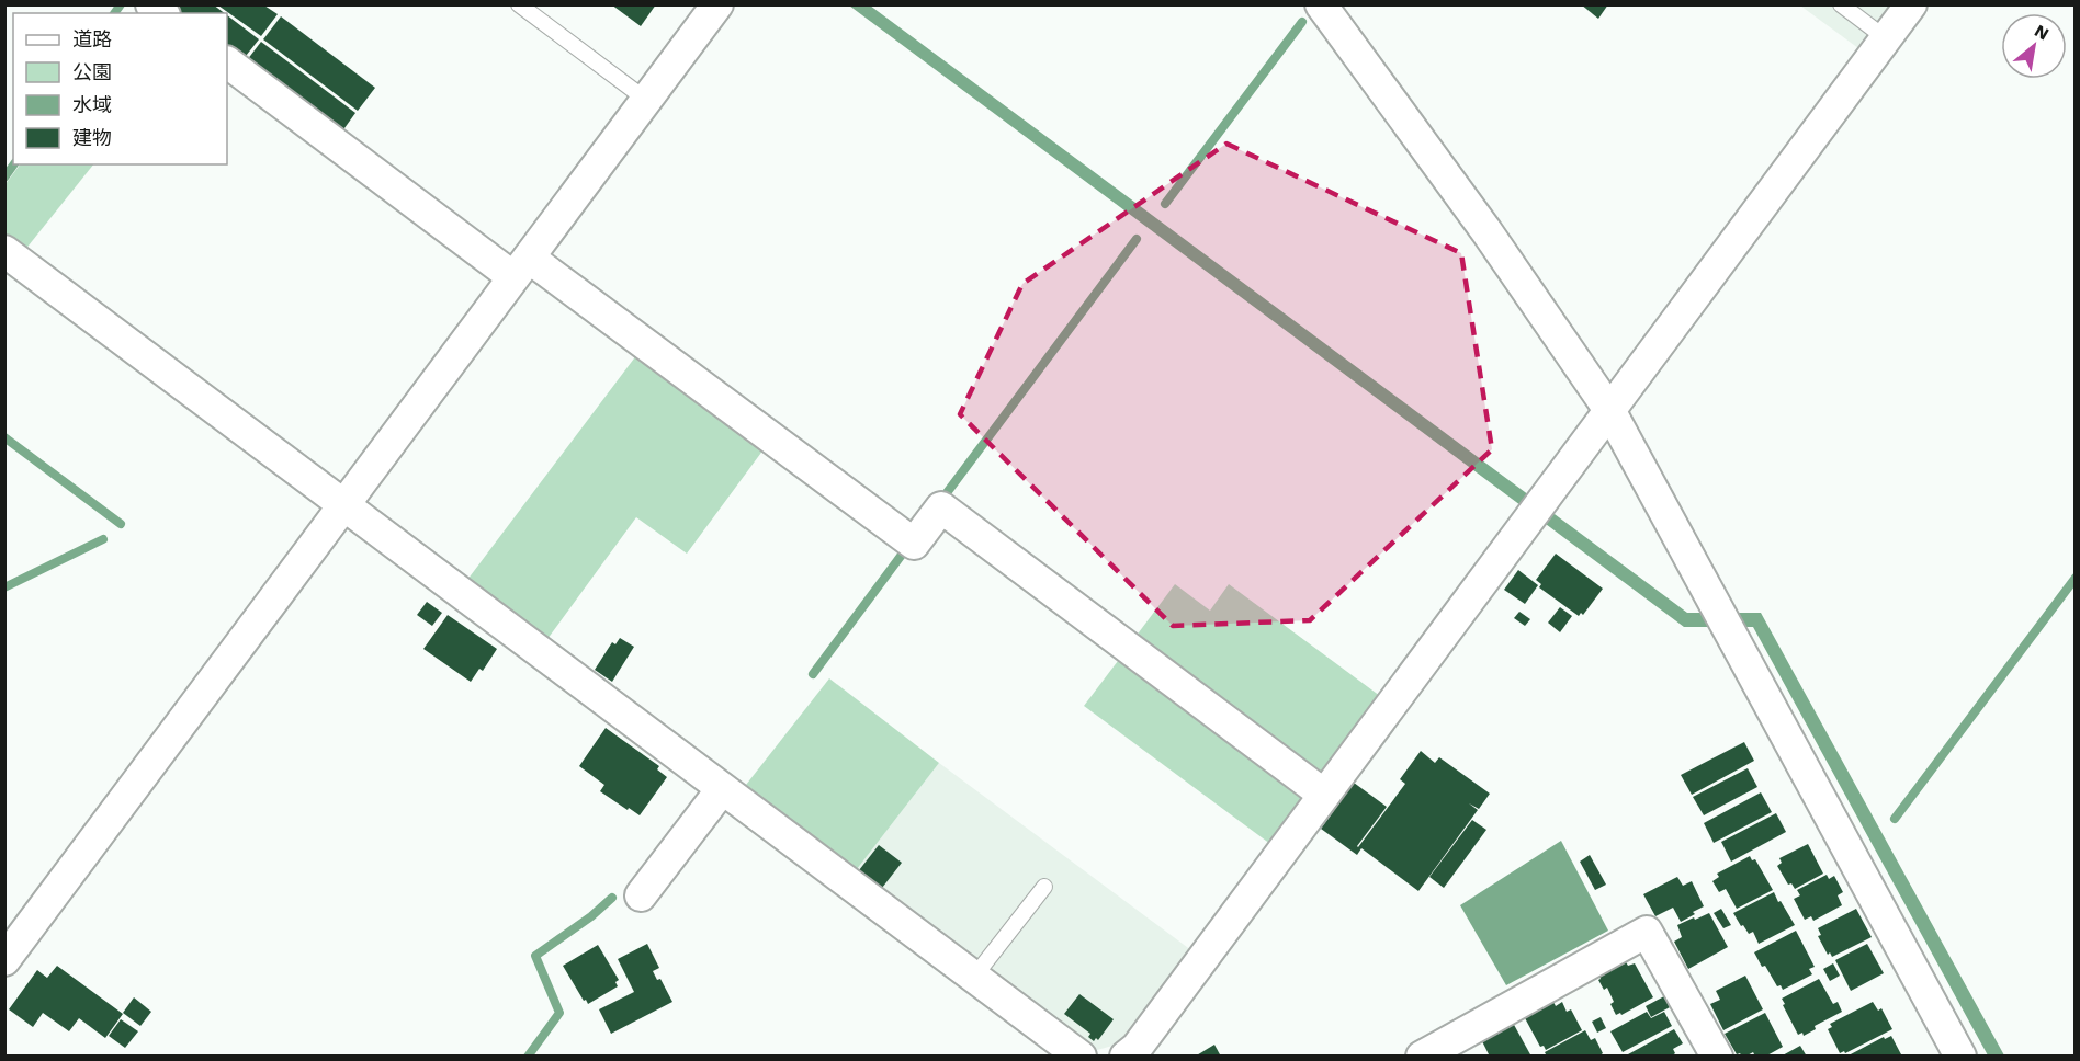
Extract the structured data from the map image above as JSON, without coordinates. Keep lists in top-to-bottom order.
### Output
{
  "legend": [
    "道路",
    "公園",
    "水域",
    "建物"
  ],
  "north": "top right"
}
